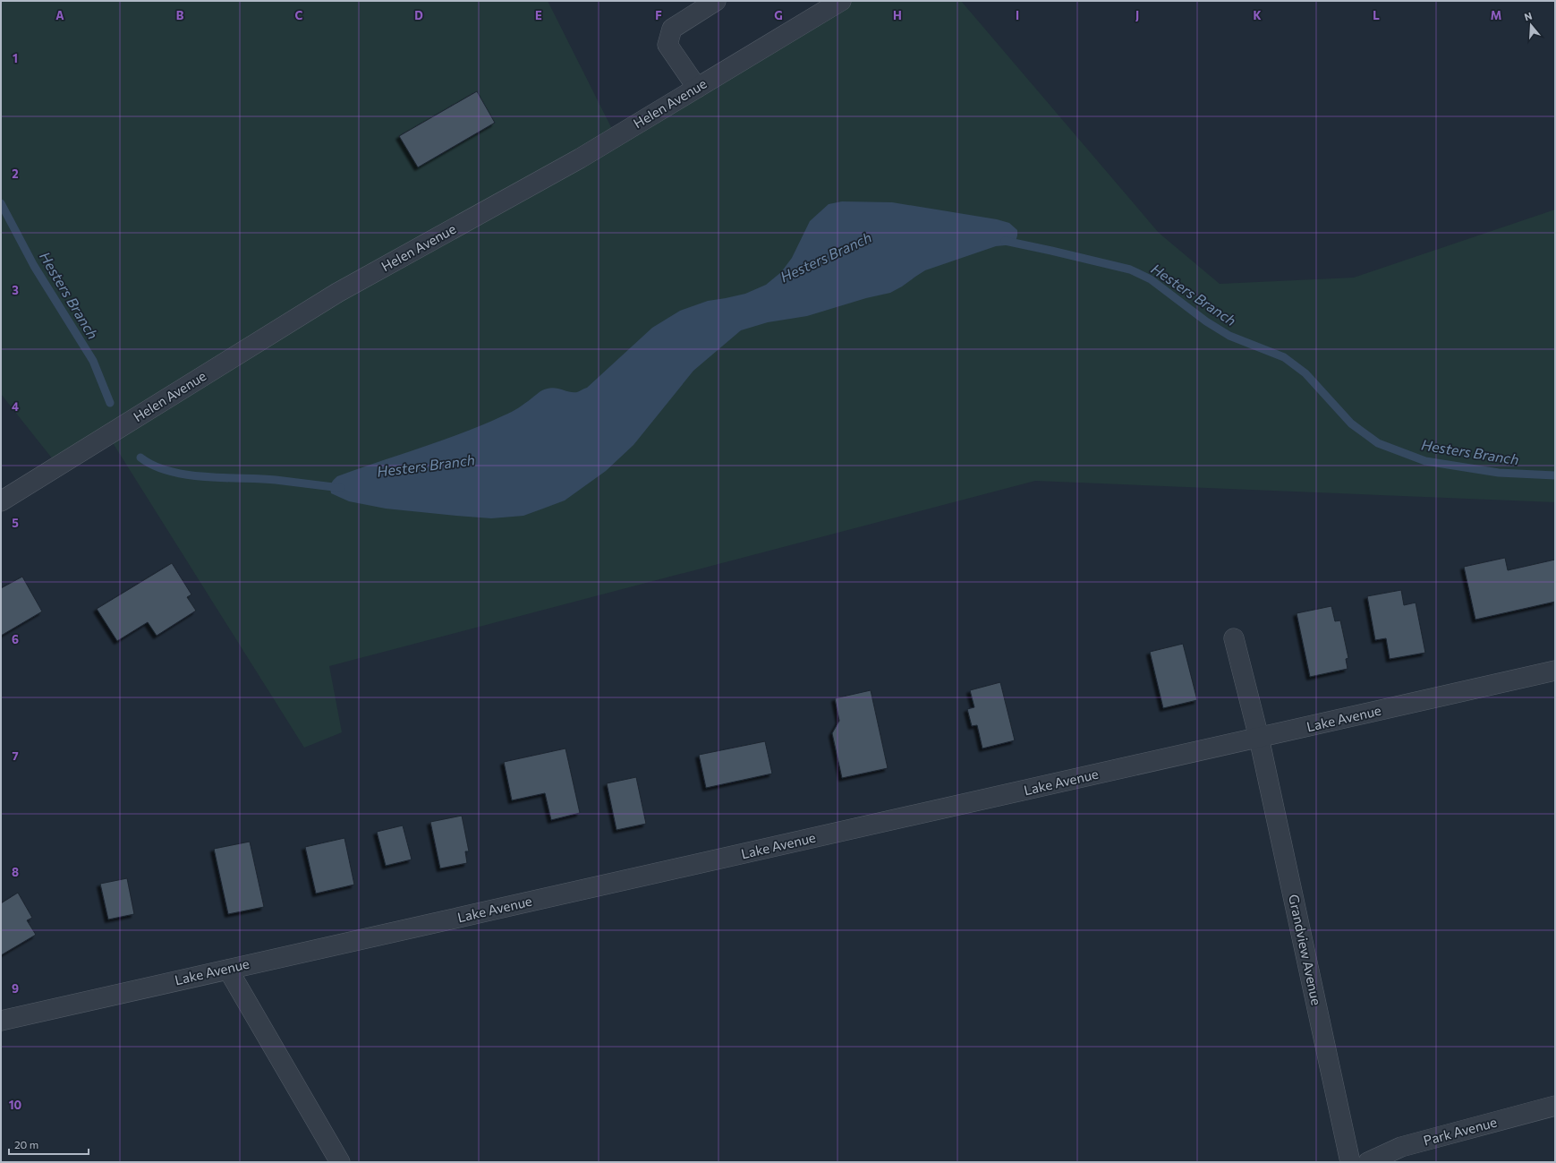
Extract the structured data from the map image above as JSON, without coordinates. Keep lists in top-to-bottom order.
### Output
{
  "streets": {
    "street": [
      "Helen Avenue",
      "Lake Avenue",
      "Grandview Avenue",
      "Park Avenue"
    ]
  },
  "crossings": [
    ["Lake Avenue", "Grandview Avenue"]
  ],
  "water": ["Hesters Branch"],
  "scale_bar": "20 m",
  "north": "top",
  "grid": {
    "columns": [
      "A",
      "B",
      "C",
      "D",
      "E",
      "F",
      "G",
      "H",
      "I",
      "J",
      "K",
      "L",
      "M"
    ],
    "rows": [
      "1",
      "2",
      "3",
      "4",
      "5",
      "6",
      "7",
      "8",
      "9",
      "10"
    ]
  }
}
